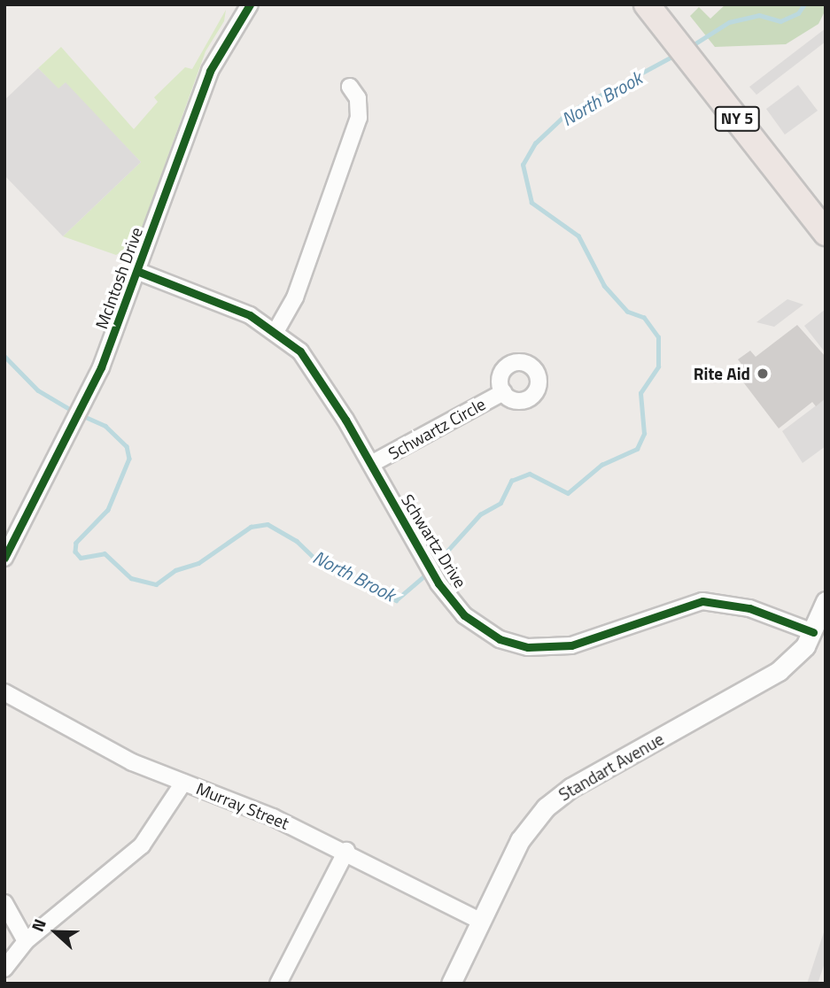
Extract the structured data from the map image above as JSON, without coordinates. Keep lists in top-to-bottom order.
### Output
{
  "streets": {
    "highway": ["NY 5"],
    "street": [
      "McIntosh Drive",
      "Schwartz Circle",
      "Schwartz Drive",
      "Standart Avenue",
      "Murray Street"
    ]
  },
  "crossings": [
    ["McIntosh Drive", "Schwartz Drive"],
    ["Schwartz Circle", "Schwartz Drive"],
    ["Schwartz Drive", "Standart Avenue"],
    ["Standart Avenue", "Murray Street"]
  ],
  "water": ["North Brook"],
  "places": ["Rite Aid"],
  "north": "left"
}
